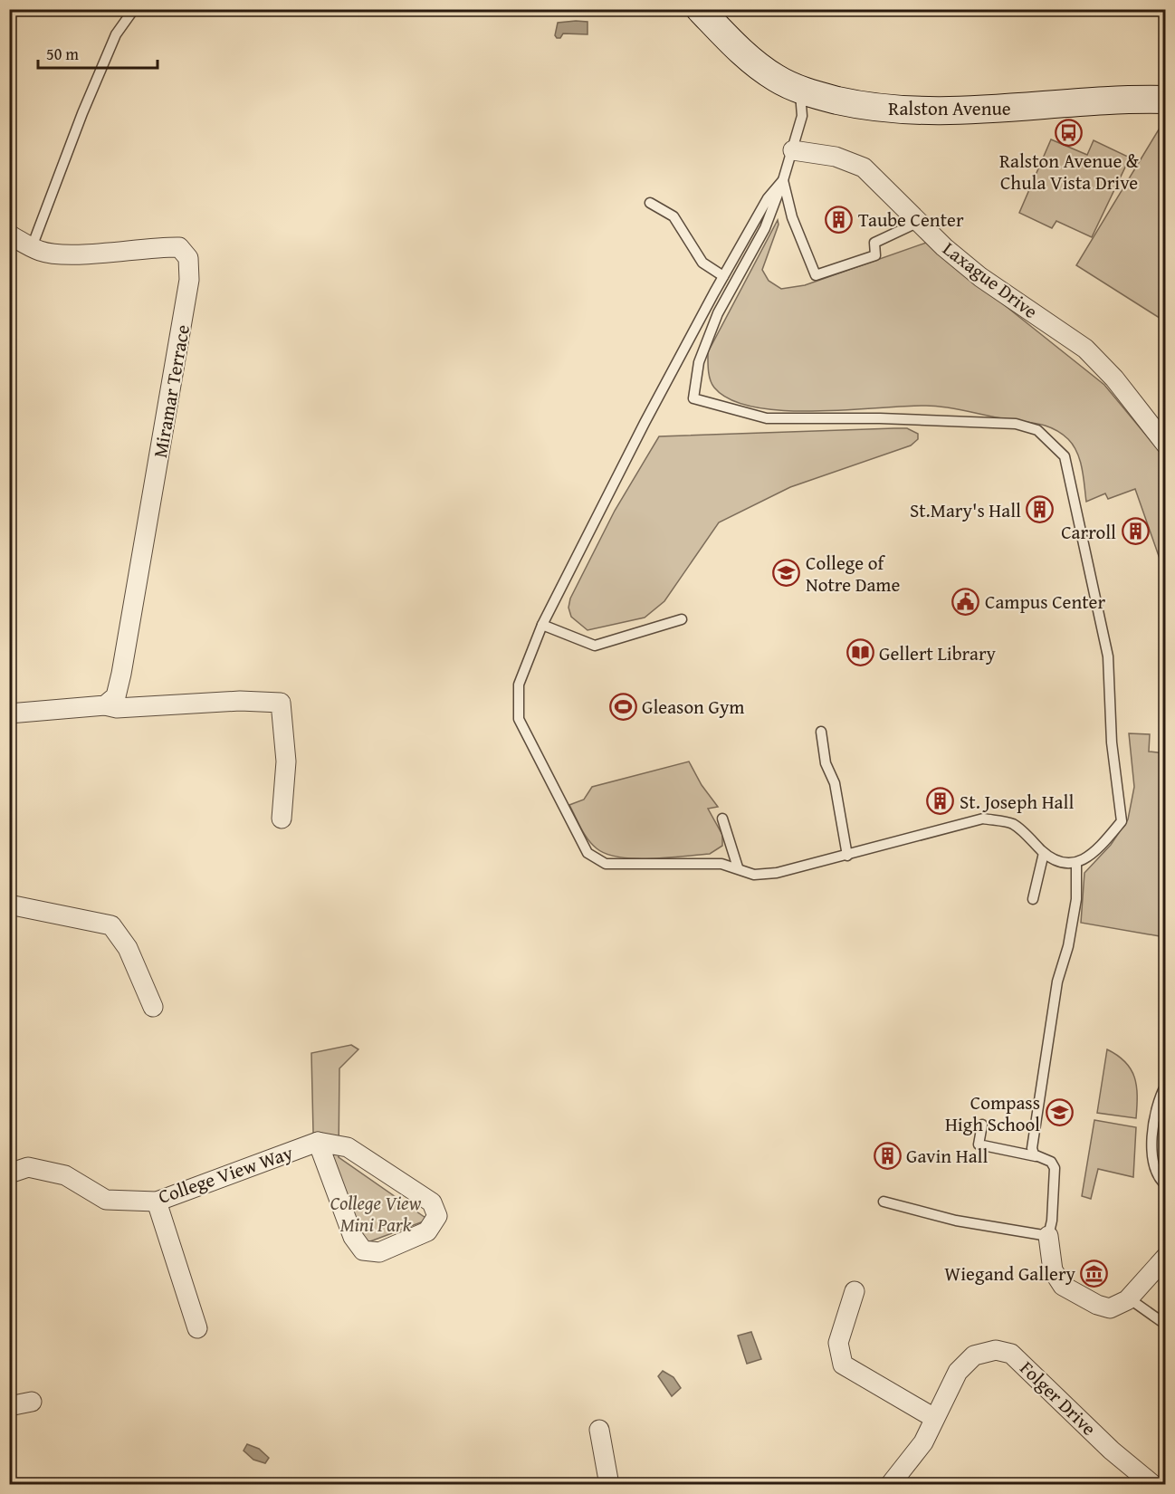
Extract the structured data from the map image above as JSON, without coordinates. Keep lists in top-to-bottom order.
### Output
{
  "streets": {
    "main road": ["Ralston Avenue"],
    "street": [
      "Laxague Drive",
      "Miramar Terrace",
      "College View Way",
      "Folger Drive"
    ]
  },
  "parks": ["College View Mini Park"],
  "places": {
    "bus stop": ["Ralston Avenue & Chula Vista Drive"],
    "building": [
      "Taube Center",
      "St.Mary's Hall",
      "Carroll",
      "St. Joseph Hall",
      "Gavin Hall"
    ],
    "school or university": ["College of Notre Dame", "Compass High School"],
    "public building": ["Campus Center"],
    "library": ["Gellert Library"],
    "sports": ["Gleason Gym"],
    "museum": ["Wiegand Gallery"]
  },
  "scale_bar": "50 m"
}
